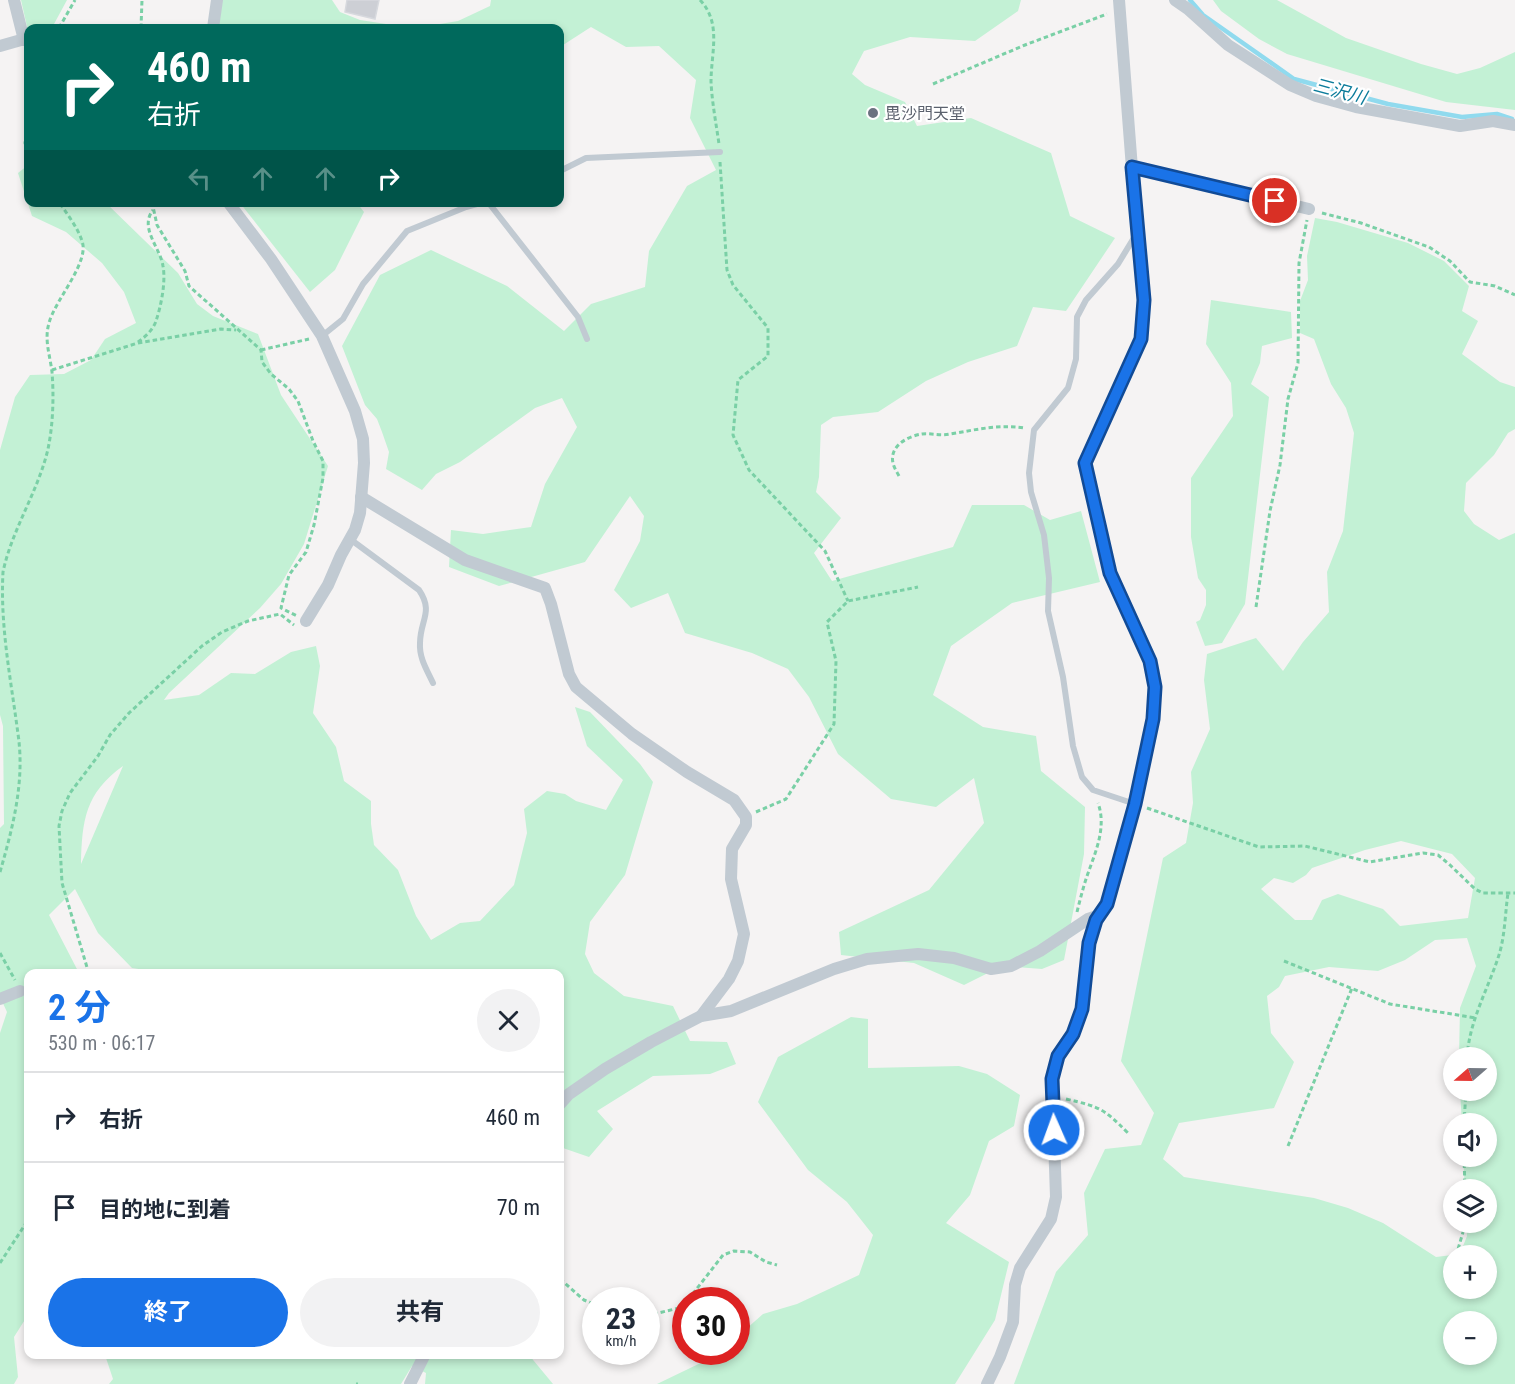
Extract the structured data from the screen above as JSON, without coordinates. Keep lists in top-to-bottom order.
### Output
{
  "water": ["三沢川"],
  "places": ["毘沙門天堂"],
  "north": "left",
  "page": {
    "turn": ["460 m", "右折"],
    "heading": ["2 分", "530 m · 06:17"],
    "map_buttons": ["+", "−"],
    "list": [
      {
        "name": "右折",
        "value": "460 m"
      },
      {
        "name": "目的地に到着",
        "value": "70 m"
      }
    ],
    "buttons": ["終了", "共有"],
    "speed": "23 km/h",
    "limit": "30"
  }
}
